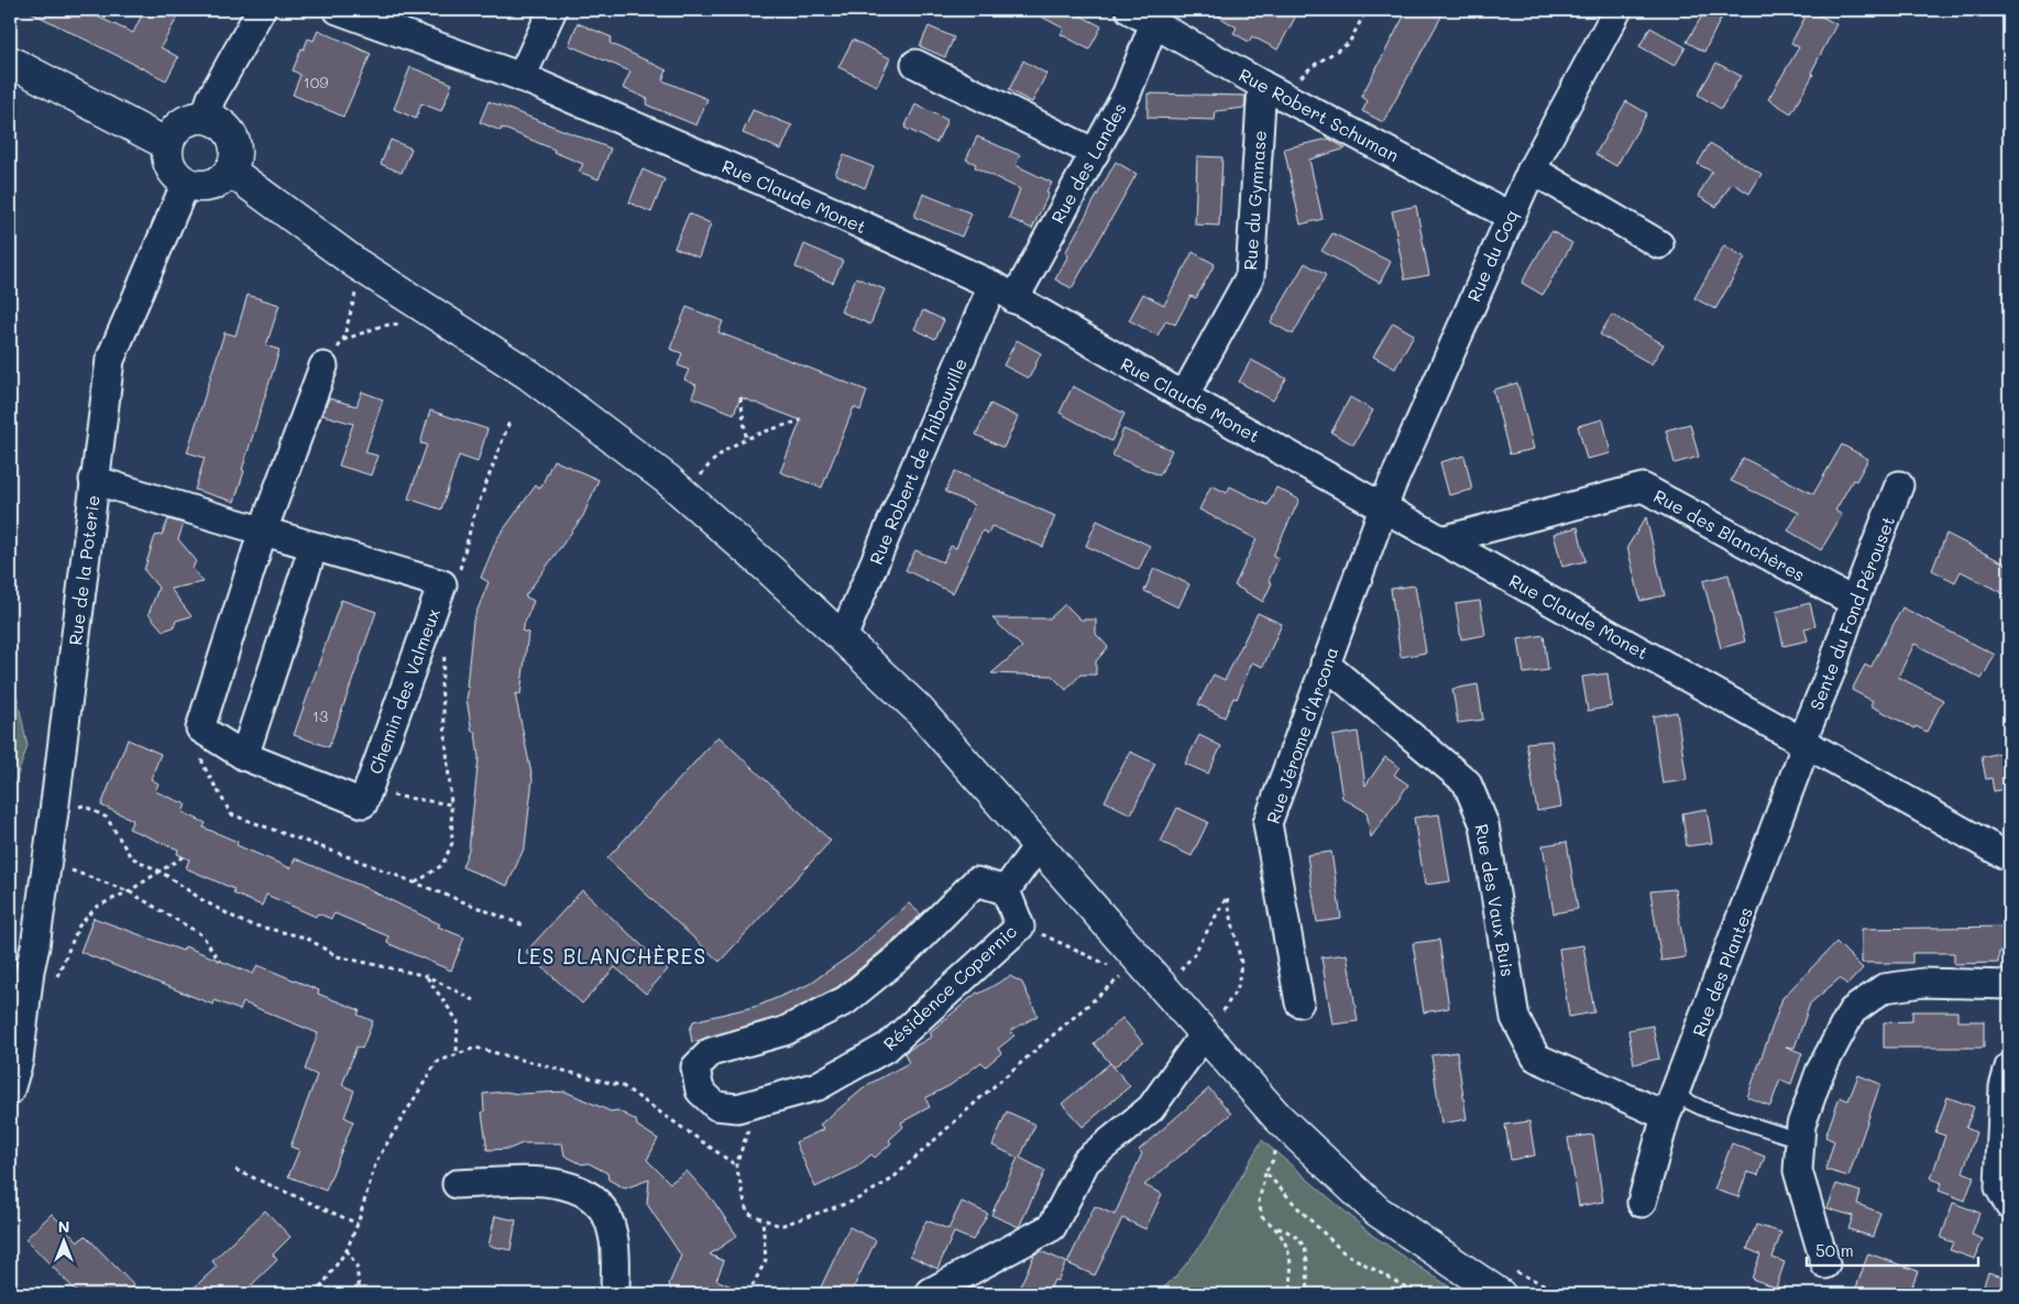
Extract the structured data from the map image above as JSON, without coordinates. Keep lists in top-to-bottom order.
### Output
{
  "streets": {
    "street": [
      "Rue Robert Schuman",
      "Rue des Landes",
      "Rue Claude Monet",
      "Rue du Gymnase",
      "Rue du Coq",
      "Rue Robert de Thibouville",
      "Rue des Blanchères",
      "Rue de la Poterie",
      "Sente du Fond Pérouset",
      "Chemin des Valmeux",
      "Rue Jérome d'Arcona",
      "Rue des Vaux Buis",
      "Rue des Plantes",
      "Résidence Copernic"
    ]
  },
  "crossings": [
    ["Rue Robert Schuman", "Rue des Landes"],
    ["Rue Robert Schuman", "Rue du Gymnase"],
    ["Rue Robert Schuman", "Rue du Coq"],
    ["Rue des Landes", "Rue Claude Monet"],
    ["Rue des Landes", "Rue Robert de Thibouville"],
    ["Rue Claude Monet", "Rue du Gymnase"],
    ["Rue Claude Monet", "Rue du Coq"],
    ["Rue Claude Monet", "Rue Robert de Thibouville"],
    ["Rue Claude Monet", "Rue des Blanchères"],
    ["Rue Claude Monet", "Sente du Fond Pérouset"],
    ["Rue Claude Monet", "Rue Jérome d'Arcona"],
    ["Rue Claude Monet", "Rue des Plantes"],
    ["Rue du Coq", "Rue Jérome d'Arcona"],
    ["Rue des Blanchères", "Sente du Fond Pérouset"],
    ["Rue de la Poterie", "Chemin des Valmeux"],
    ["Sente du Fond Pérouset", "Rue des Plantes"],
    ["Rue Jérome d'Arcona", "Rue des Vaux Buis"],
    ["Rue des Vaux Buis", "Rue des Plantes"]
  ],
  "districts": ["LES BLANCHÈRES"],
  "house_numbers": ["109", "13"],
  "scale_bar": "50 m",
  "north": "top"
}
